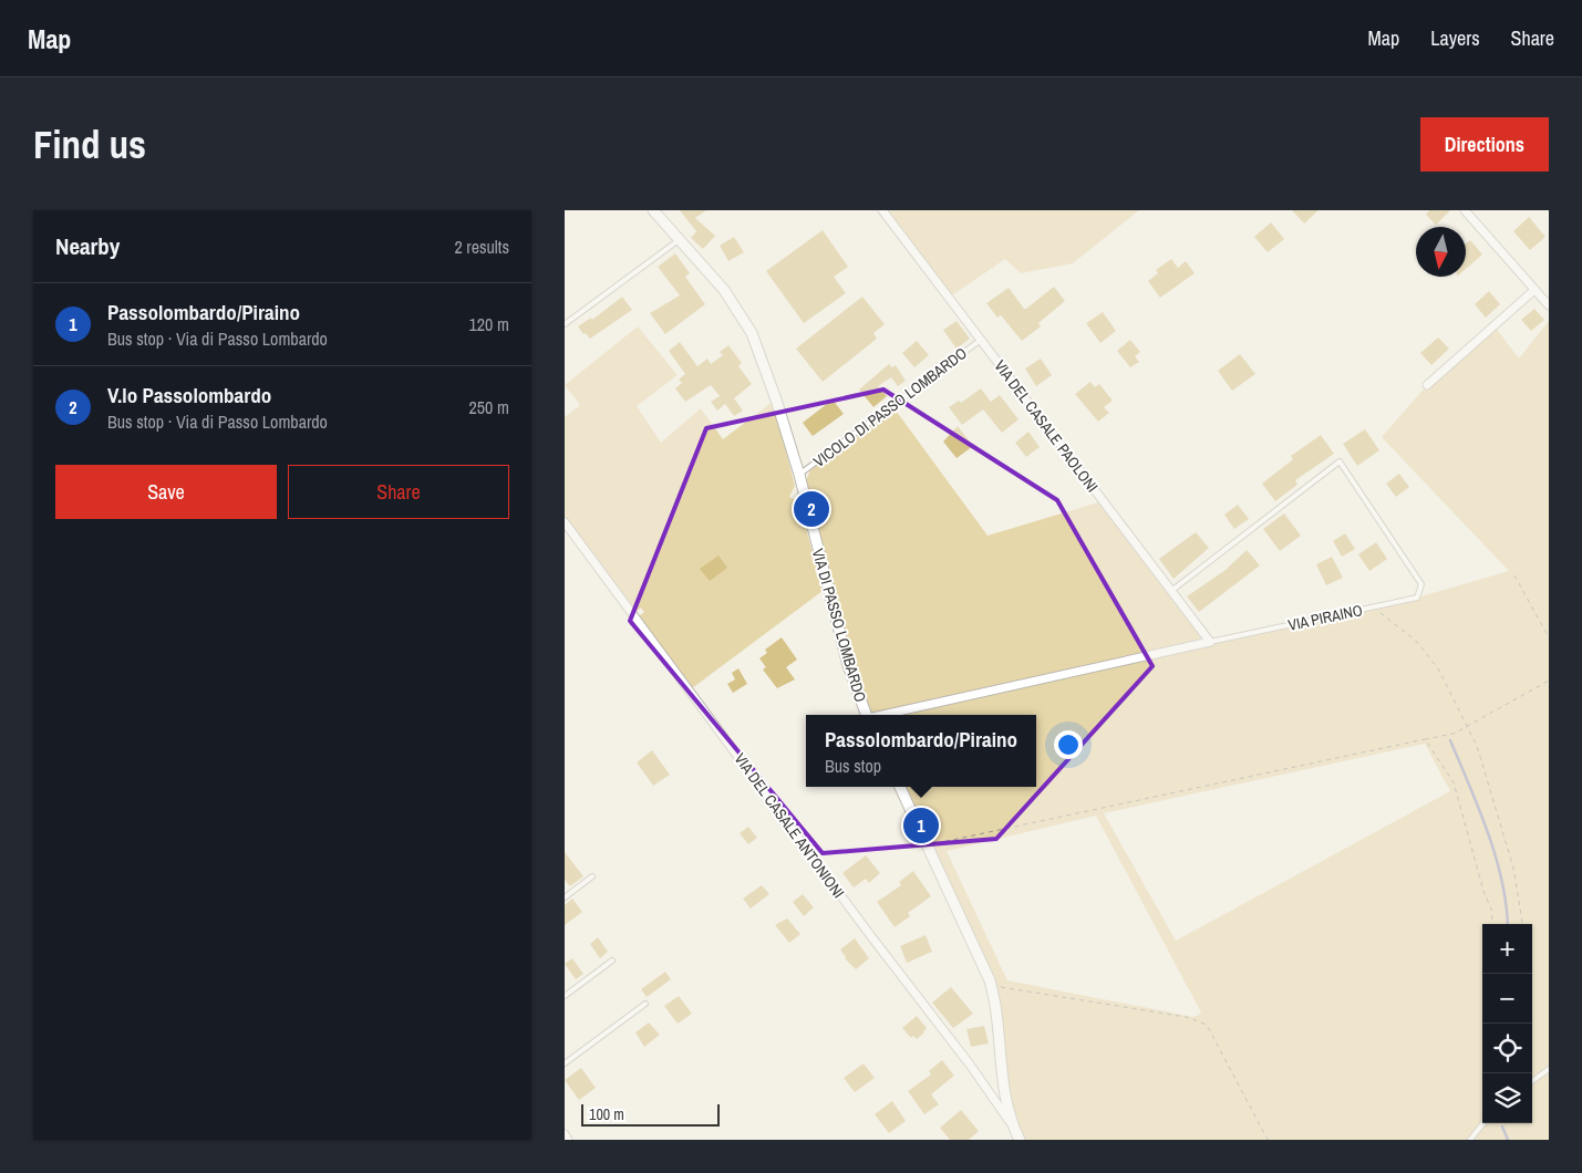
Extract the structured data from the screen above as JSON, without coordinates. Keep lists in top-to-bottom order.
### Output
{
  "streets": {
    "street": [
      "VIA DEL CASALE PAOLONI",
      "VIA PIRAINO",
      "VIA DI PASSO LOMBARDO",
      "VIA DEL CASALE ANTONIONI"
    ],
    "lane": ["VICOLO DI PASSO LOMBARDO"]
  },
  "crossings": [
    ["VICOLO DI PASSO LOMBARDO", "VIA DEL CASALE PAOLONI"],
    ["VICOLO DI PASSO LOMBARDO", "VIA DI PASSO LOMBARDO"],
    ["VIA DEL CASALE PAOLONI", "VIA PIRAINO"]
  ],
  "scale_bar": "100 m",
  "north": "bottom",
  "page": {
    "header": "Map",
    "nav": ["Map", "Layers", "Share"],
    "buttons": [
      "Directions",
      ["Save", "Share"]
    ],
    "title": "Find us",
    "heading": ["Nearby", "2 results"],
    "list": [
      {
        "mark": "1",
        "name": "Passolombardo/Piraino",
        "note": "Bus stop · Via di Passo Lombardo",
        "value": "120 m"
      },
      {
        "mark": "2",
        "name": "V.lo Passolombardo",
        "note": "Bus stop · Via di Passo Lombardo",
        "value": "250 m"
      }
    ],
    "pins": ["2", "1"],
    "popup": ["Passolombardo/Piraino", "Bus stop"],
    "map_buttons": ["+", "−"],
    "scale": "100 m"
  }
}
